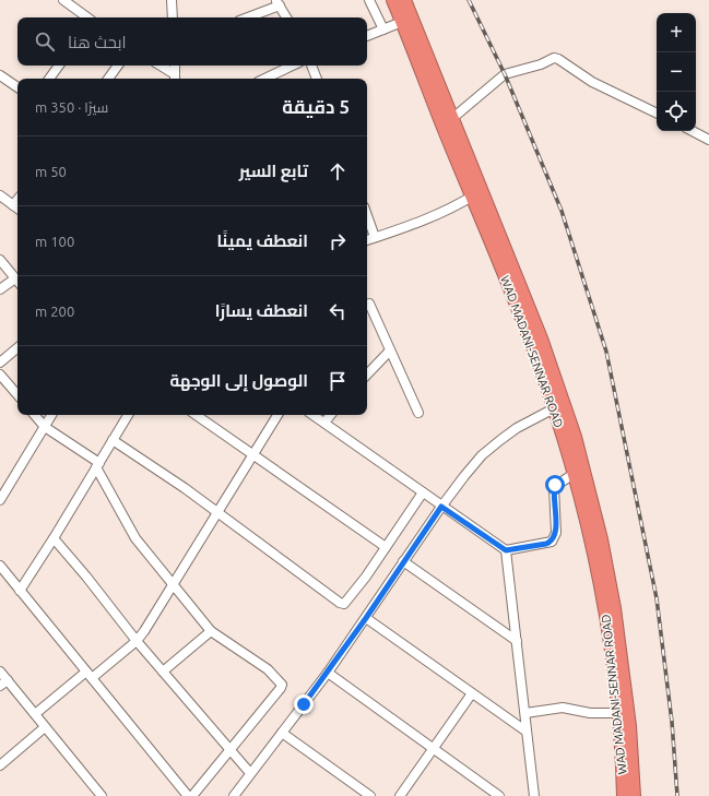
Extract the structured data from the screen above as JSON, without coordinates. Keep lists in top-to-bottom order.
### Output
{
  "streets": {
    "highway": ["WAD MADANI-SENNAR ROAD"]
  },
  "page": {
    "map_buttons": ["+", "−"],
    "search": "ابحث هنا",
    "heading": ["5 دقيقة", "سيرًا · 350 m"],
    "list": [
      ["تابع السير", "50 m"],
      ["انعطف يمينًا", "100 m"],
      ["انعطف يسارًا", "200 m"],
      "الوصول إلى الوجهة"
    ]
  }
}
